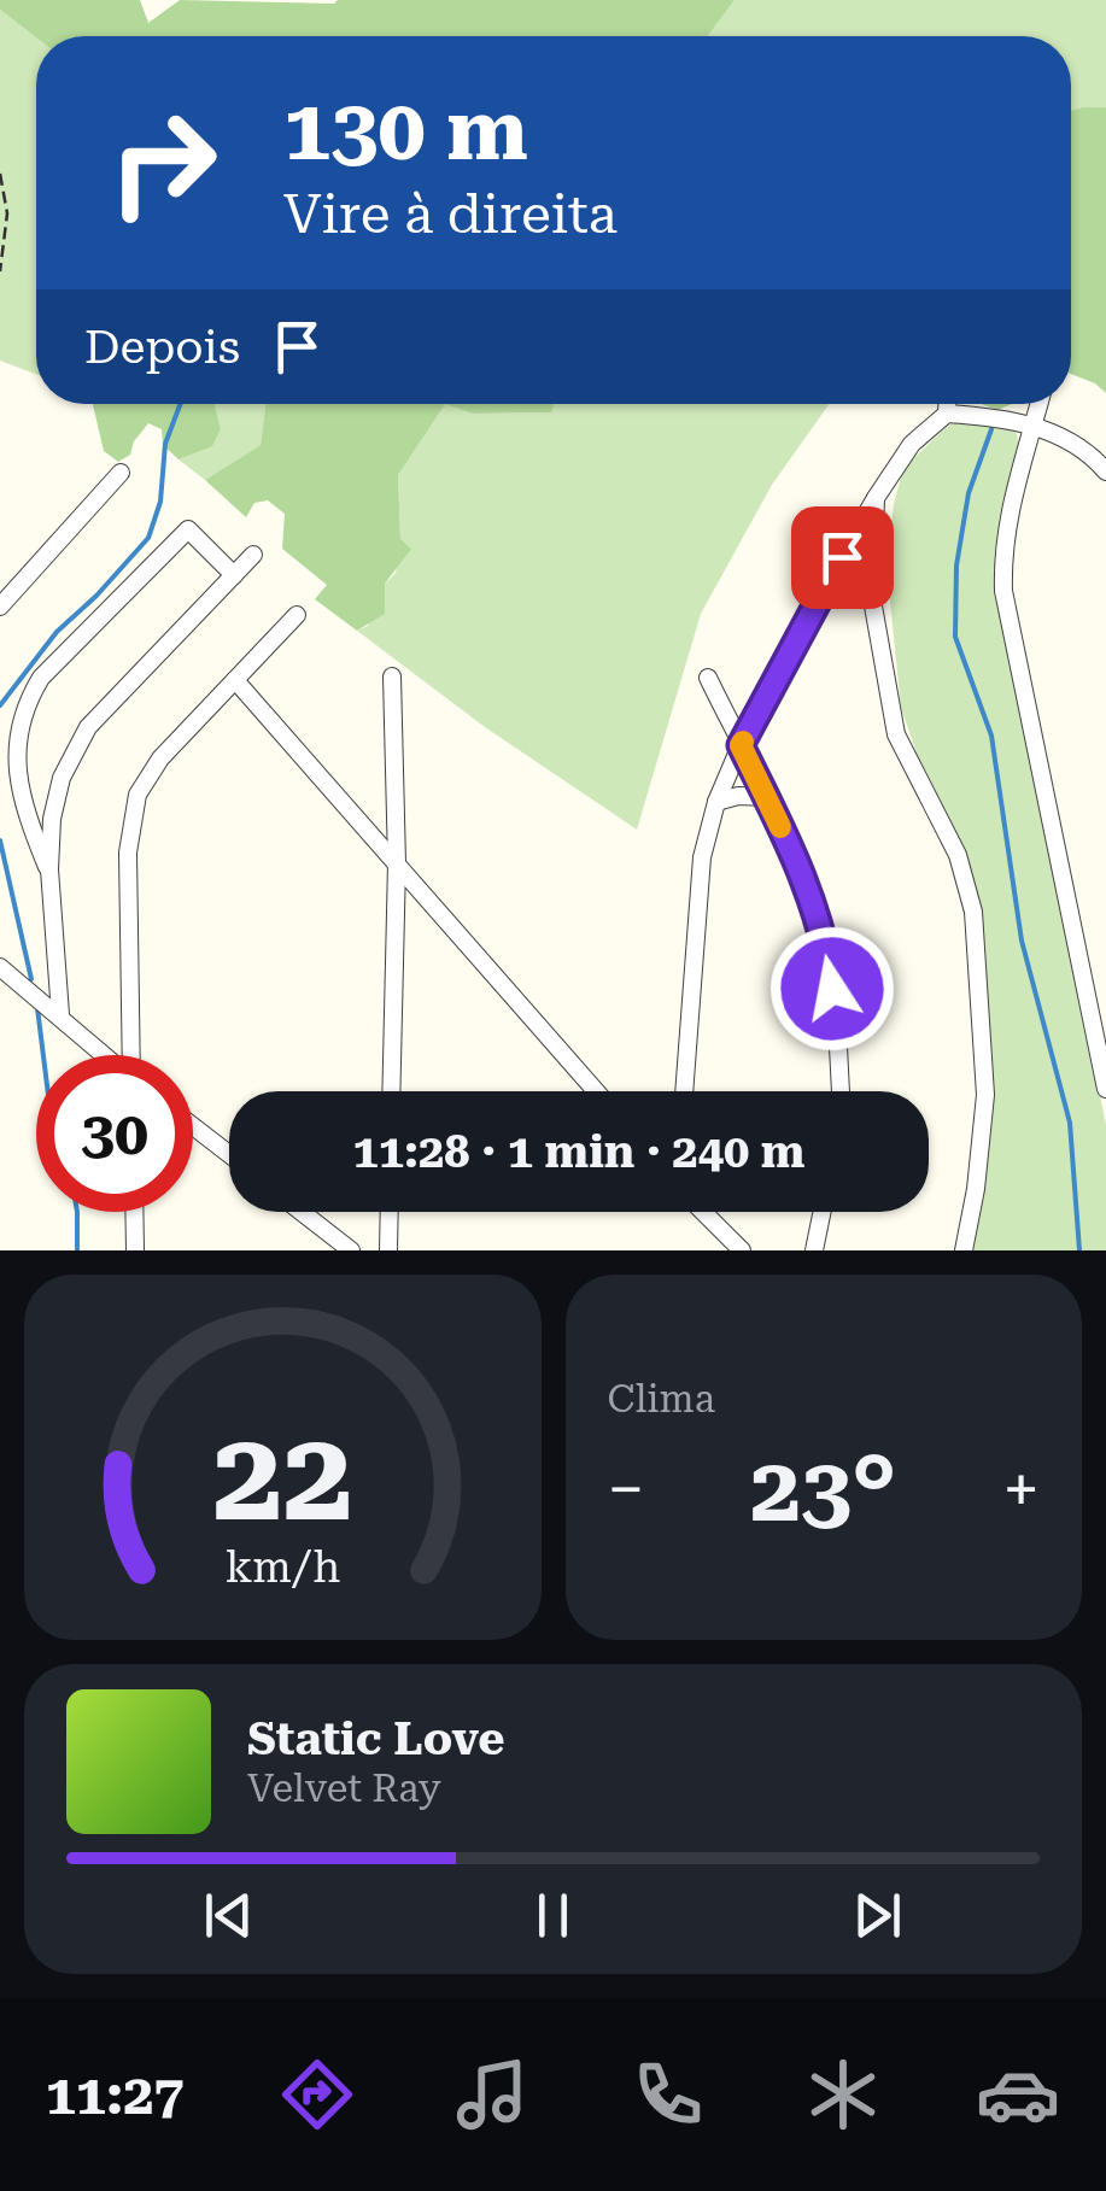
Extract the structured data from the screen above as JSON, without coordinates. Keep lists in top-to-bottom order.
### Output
{
  "page": {
    "turn": ["130 m", "Vire à direita"],
    "then": "Depois",
    "limit": "30",
    "trip": "11:28 · 1 min · 240 m",
    "tile": "Clima",
    "heat": ["−", "23°", "+"],
    "song": ["Static Love", "Velvet Ray"],
    "tabs": "11:27",
    "gauge": ["22", "km/h"]
  }
}
